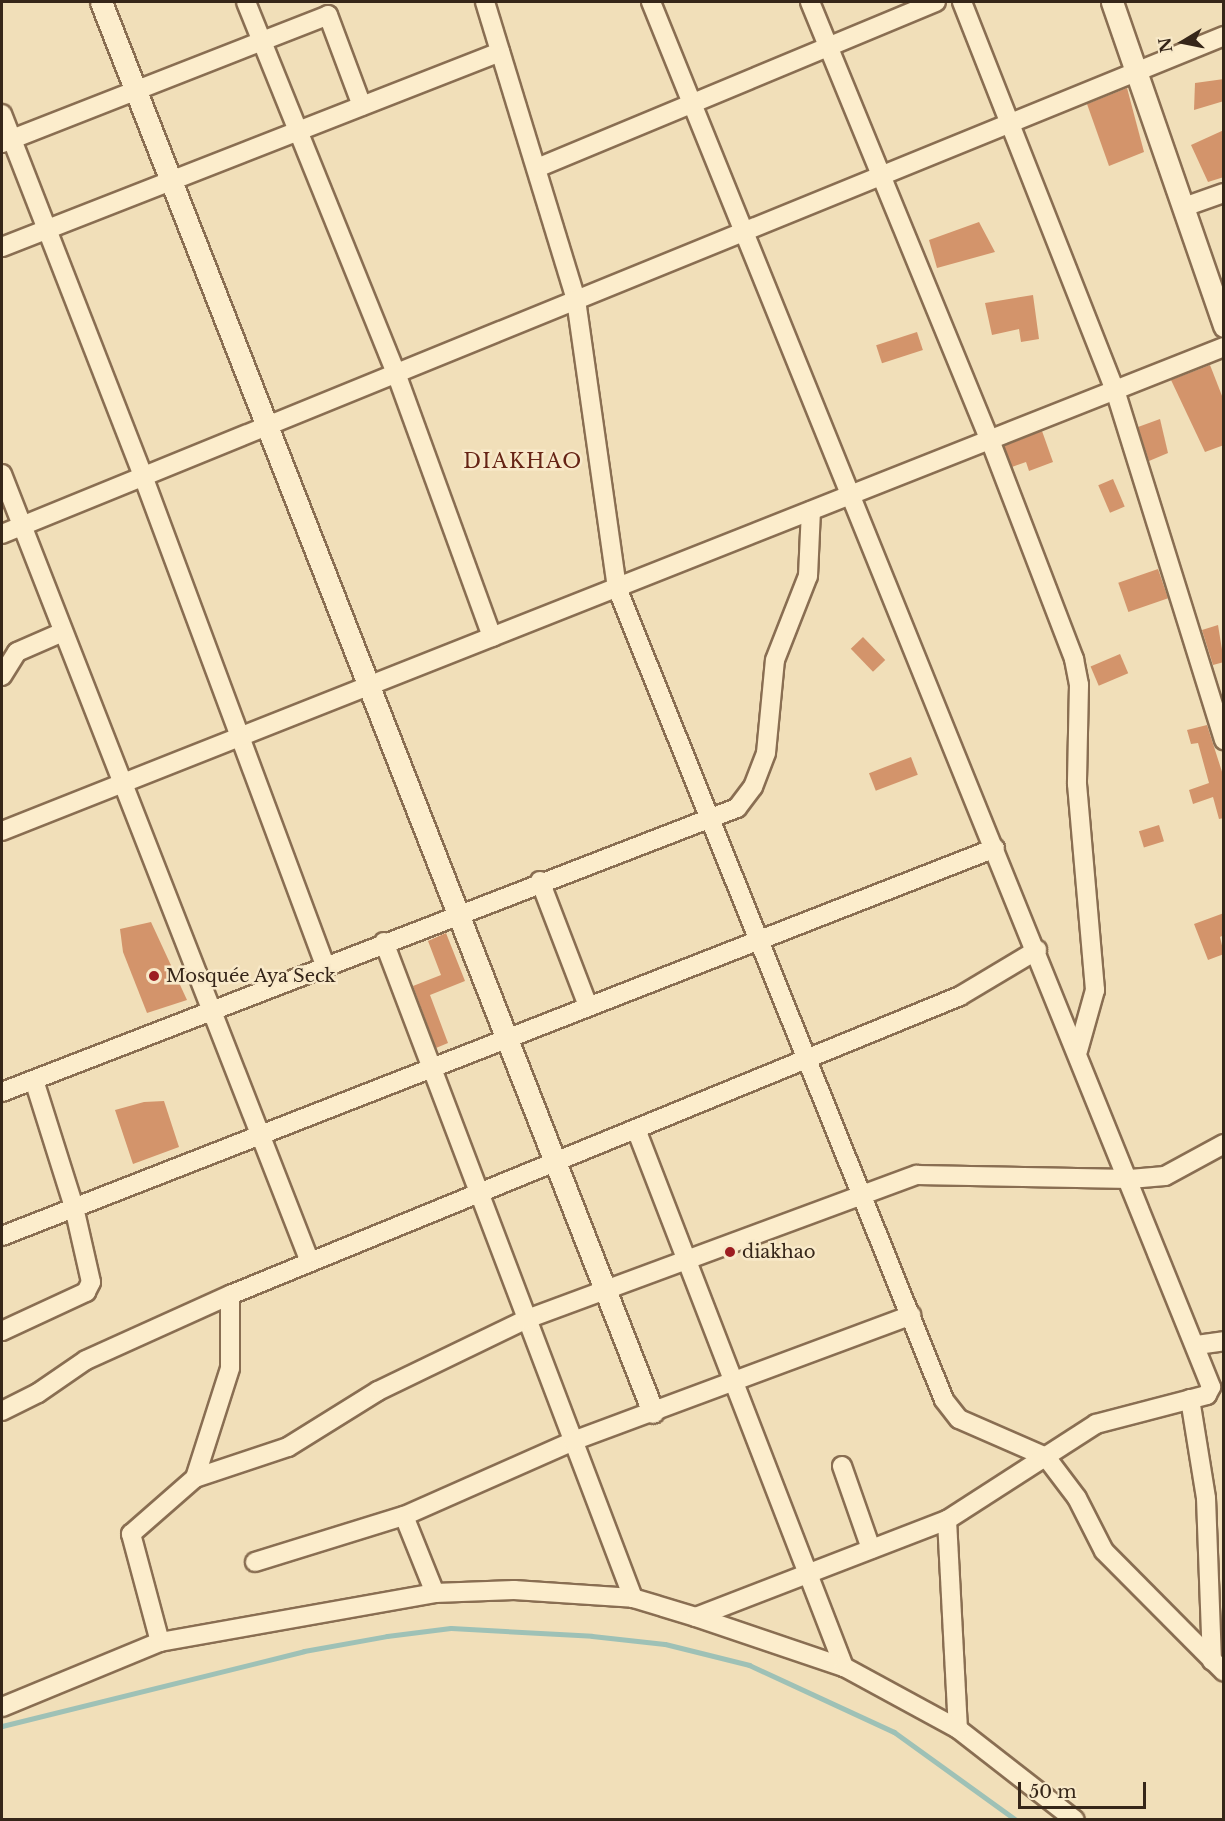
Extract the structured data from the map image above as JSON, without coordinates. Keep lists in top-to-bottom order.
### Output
{
  "districts": ["DIAKHAO"],
  "places": ["Mosquée Aya Seck", "diakhao"],
  "scale_bar": "50 m",
  "north": "left"
}
